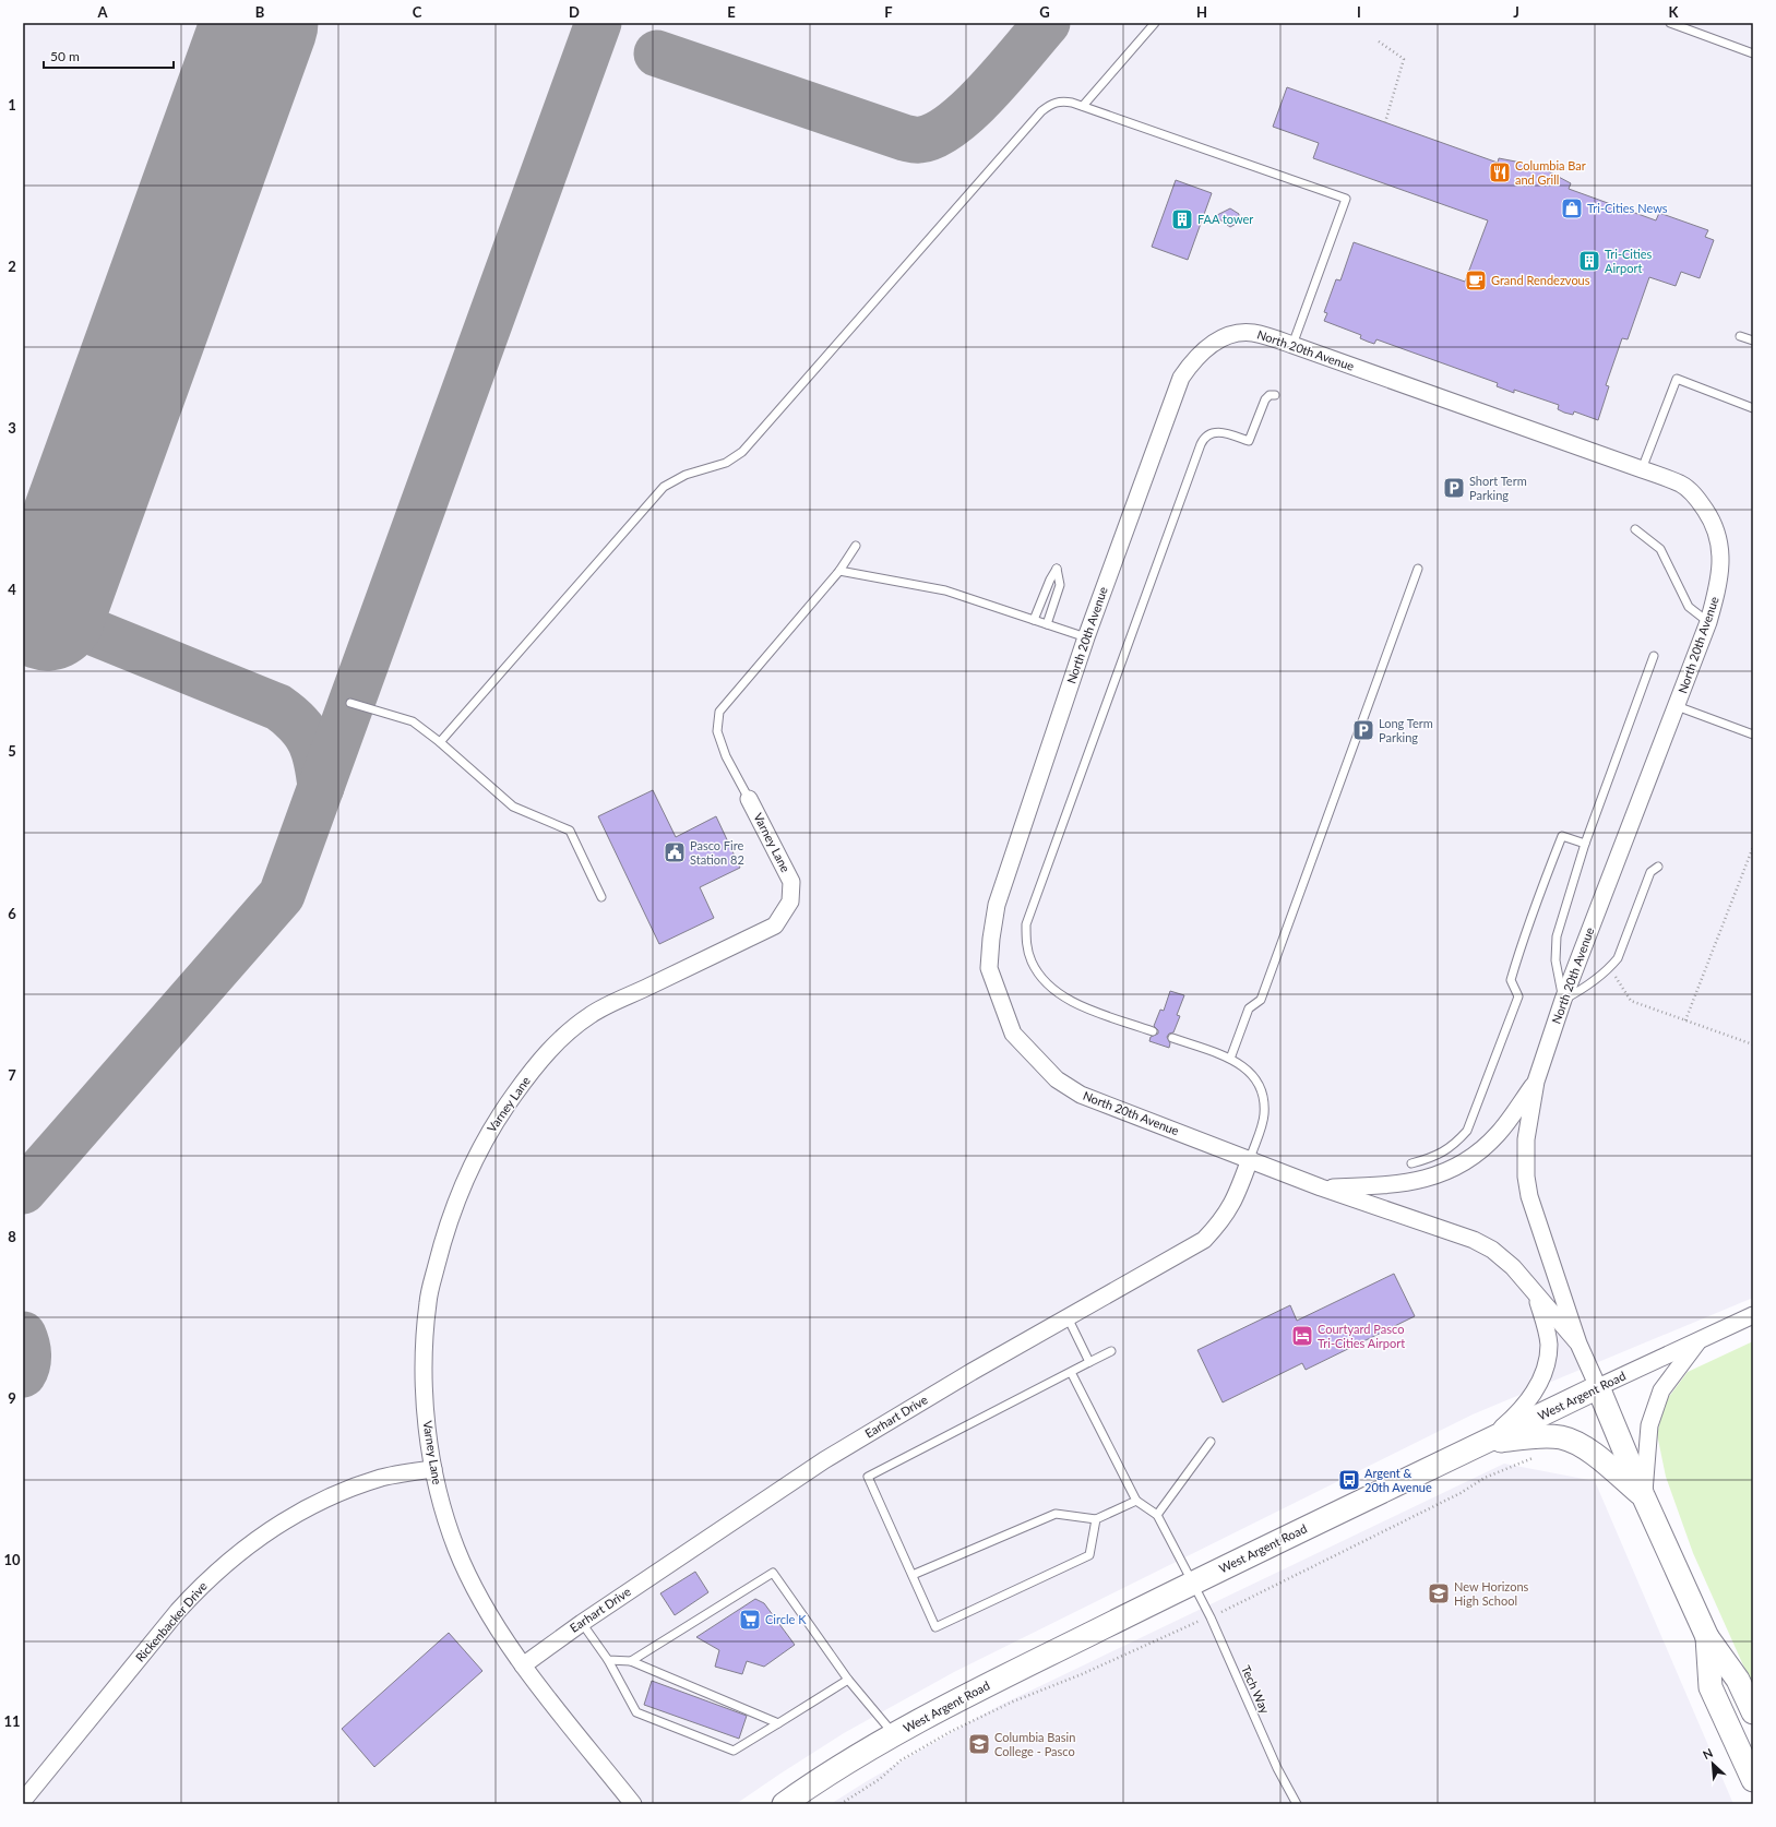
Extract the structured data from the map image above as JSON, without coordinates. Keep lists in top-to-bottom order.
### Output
{
  "streets": {
    "main road": ["West Argent Road"],
    "street": [
      "North 20th Avenue",
      "Varney Lane",
      "Earhart Drive",
      "Rickenbacker Drive"
    ],
    "lane": ["Tech Way"]
  },
  "crossings": [
    ["North 20th Avenue", "West Argent Road"],
    ["North 20th Avenue", "Earhart Drive"],
    ["Varney Lane", "Earhart Drive"],
    ["Varney Lane", "Rickenbacker Drive"],
    ["West Argent Road", "Tech Way"]
  ],
  "places": {
    "restaurant": ["Columbia Bar and Grill"],
    "shop": ["Tri-Cities News"],
    "building": ["FAA tower", "Tri-Cities Airport"],
    "cafe": ["Grand Rendezvous"],
    "parking": ["Short Term Parking", "Long Term Parking"],
    "public building": ["Pasco Fire Station 82"],
    "hotel": ["Courtyard Pasco Tri-Cities Airport"],
    "bus stop": ["Argent & 20th Avenue"],
    "school or university": ["New Horizons High School", "Columbia Basin College - Pasco"],
    "supermarket": ["Circle K"]
  },
  "scale_bar": "50 m",
  "north": "top left",
  "grid": {
    "columns": [
      "A",
      "B",
      "C",
      "D",
      "E",
      "F",
      "G",
      "H",
      "I",
      "J",
      "K"
    ],
    "rows": [
      "1",
      "2",
      "3",
      "4",
      "5",
      "6",
      "7",
      "8",
      "9",
      "10",
      "11"
    ]
  }
}
